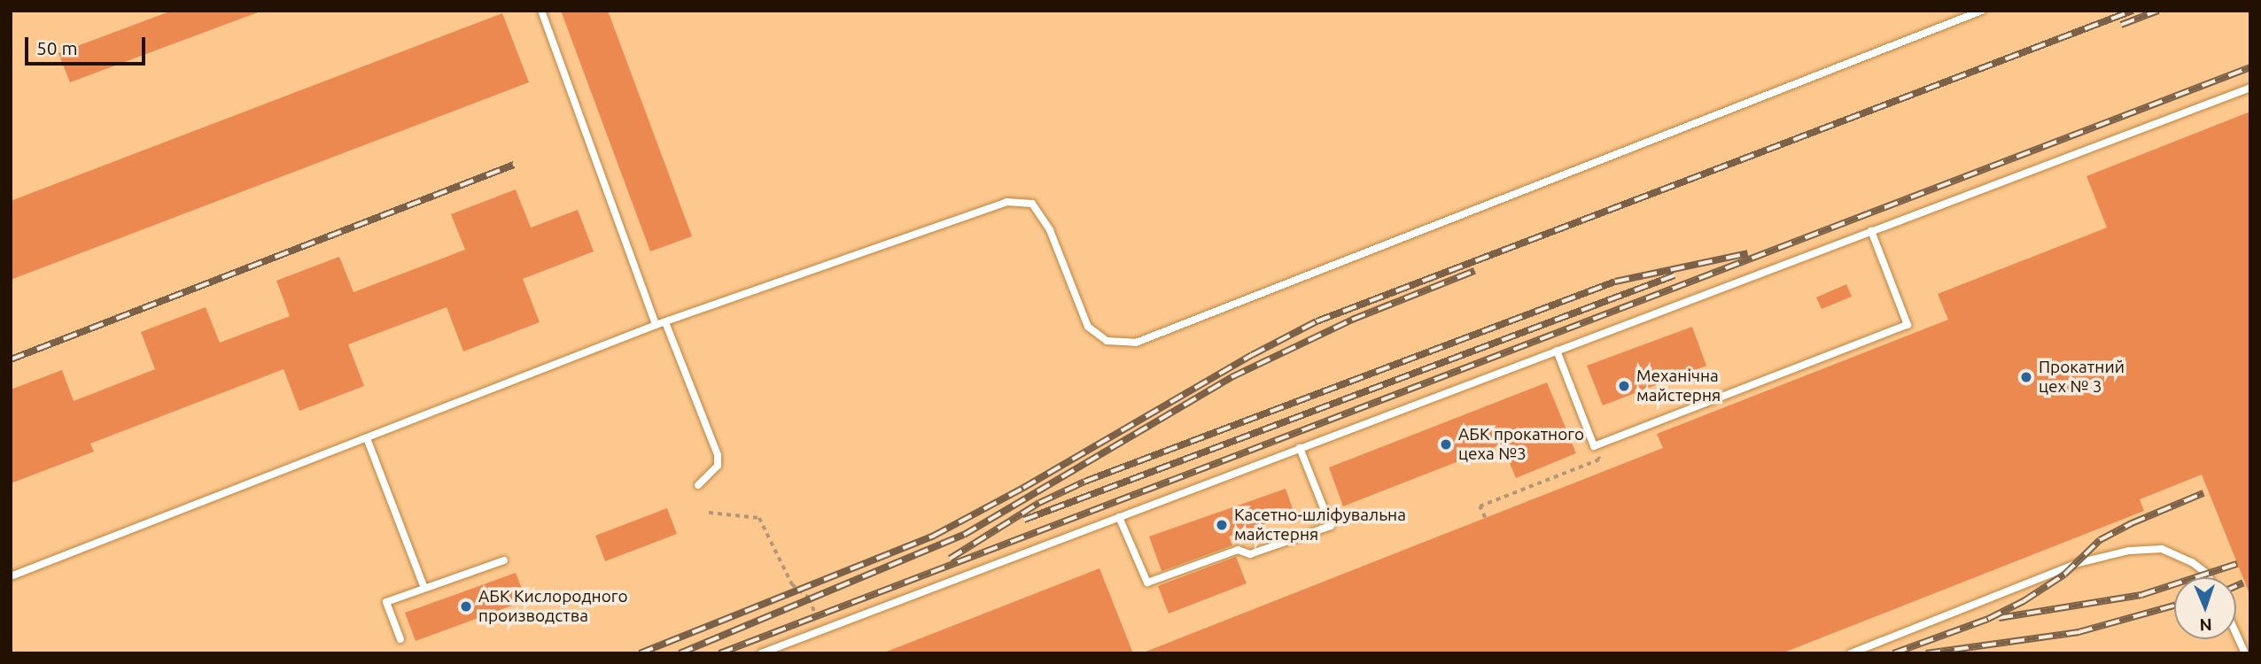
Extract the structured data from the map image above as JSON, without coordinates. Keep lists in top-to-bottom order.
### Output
{
  "places": [
    "Прокатний цех № 3",
    "Механічна майстерня",
    "АБК прокатного цеха №3",
    "Касетно-шліфувальна майстерня",
    "АБК Кислородного производства"
  ],
  "scale_bar": "50 m",
  "north": "bottom"
}
